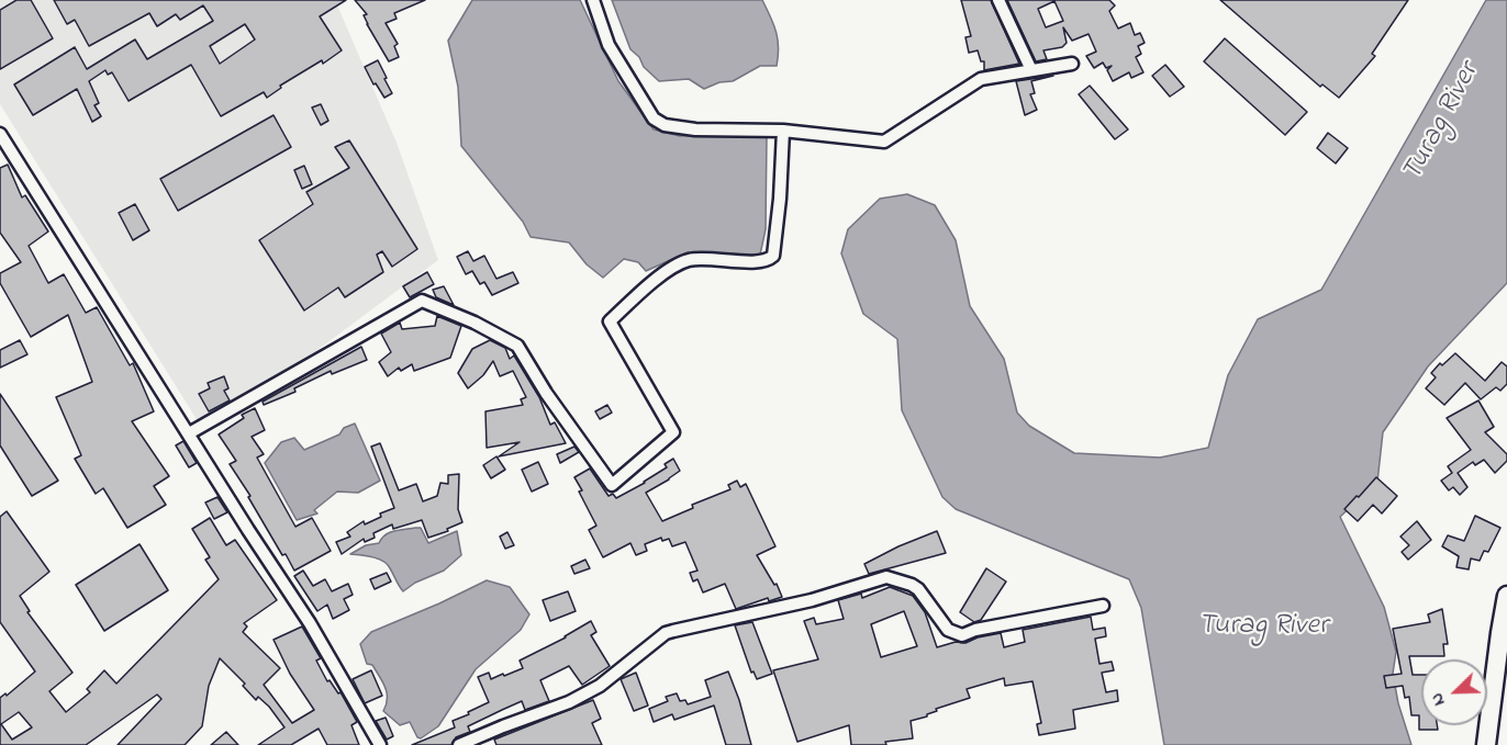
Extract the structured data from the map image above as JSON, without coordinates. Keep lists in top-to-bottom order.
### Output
{
  "water": ["Turag River"],
  "north": "bottom left"
}
